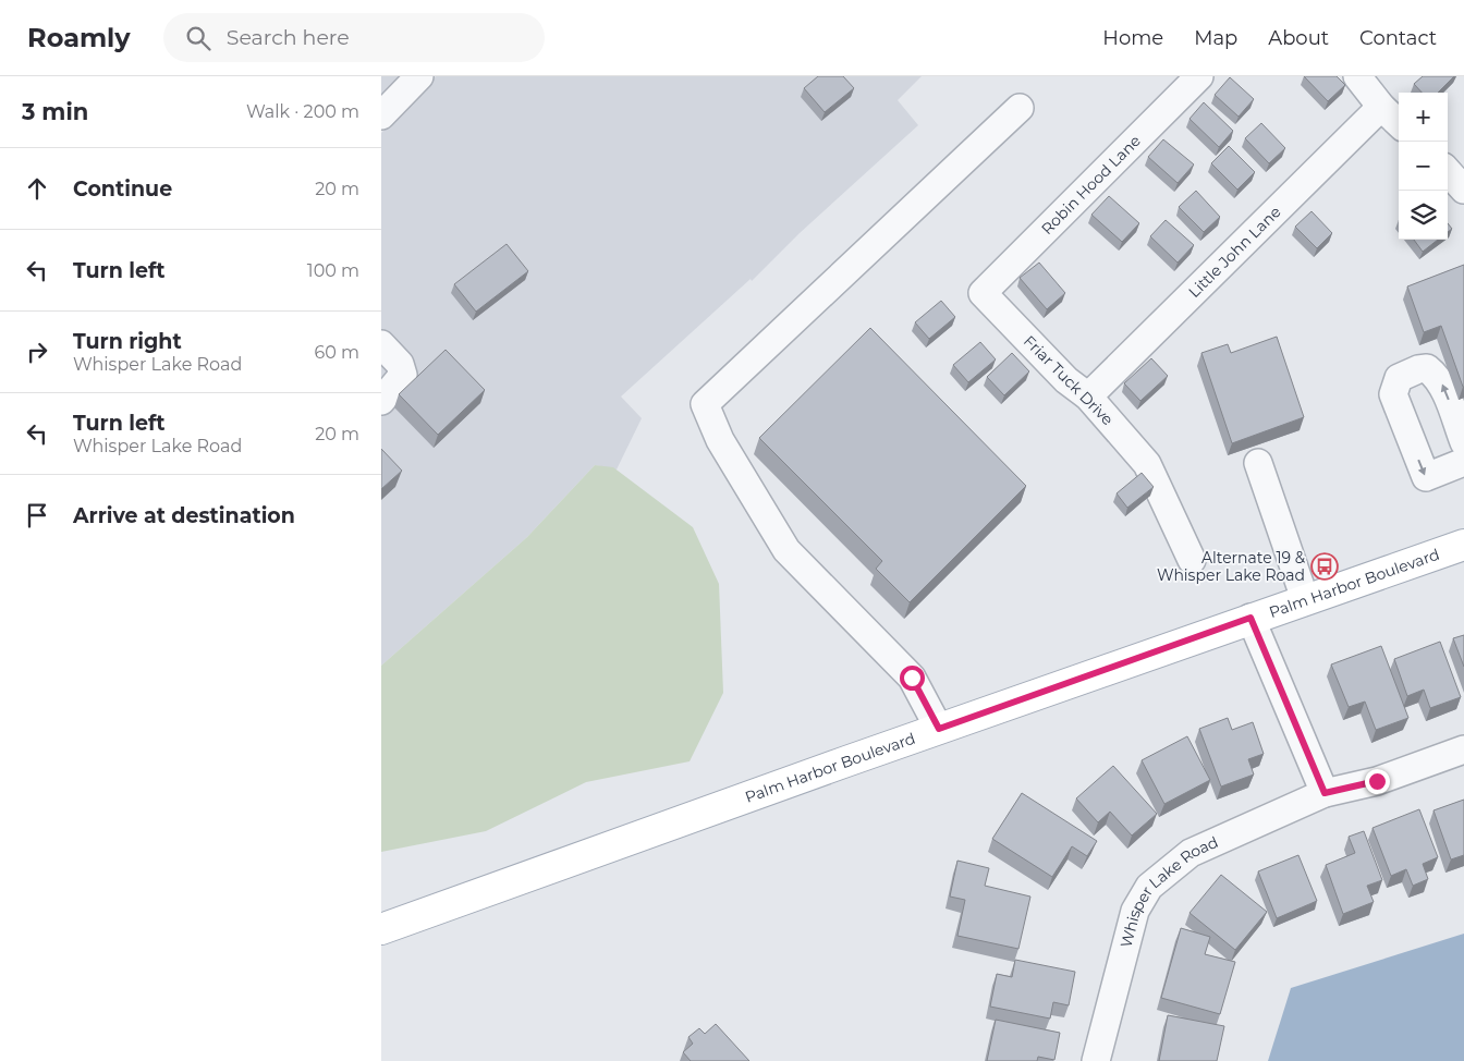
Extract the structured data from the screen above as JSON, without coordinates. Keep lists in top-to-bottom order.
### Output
{
  "streets": {
    "main road": ["Palm Harbor Boulevard"],
    "street": [
      "Robin Hood Lane",
      "Little John Lane",
      "Friar Tuck Drive",
      "Whisper Lake Road"
    ]
  },
  "crossings": [
    ["Robin Hood Lane", "Friar Tuck Drive"],
    ["Little John Lane", "Friar Tuck Drive"]
  ],
  "places": {
    "bus stop": ["Alternate 19 & Whisper Lake Road"]
  },
  "page": {
    "header": "Roamly",
    "search": "Search here",
    "nav": [
      "Home",
      "Map",
      "About",
      "Contact"
    ],
    "heading": ["3 min", "Walk · 200 m"],
    "map_buttons": ["+", "−"],
    "list": [
      ["Continue", "20 m"],
      ["Turn left", "100 m"],
      ["Turn right", "Whisper Lake Road", "60 m"],
      ["Turn left", "Whisper Lake Road", "20 m"],
      "Arrive at destination"
    ]
  }
}
